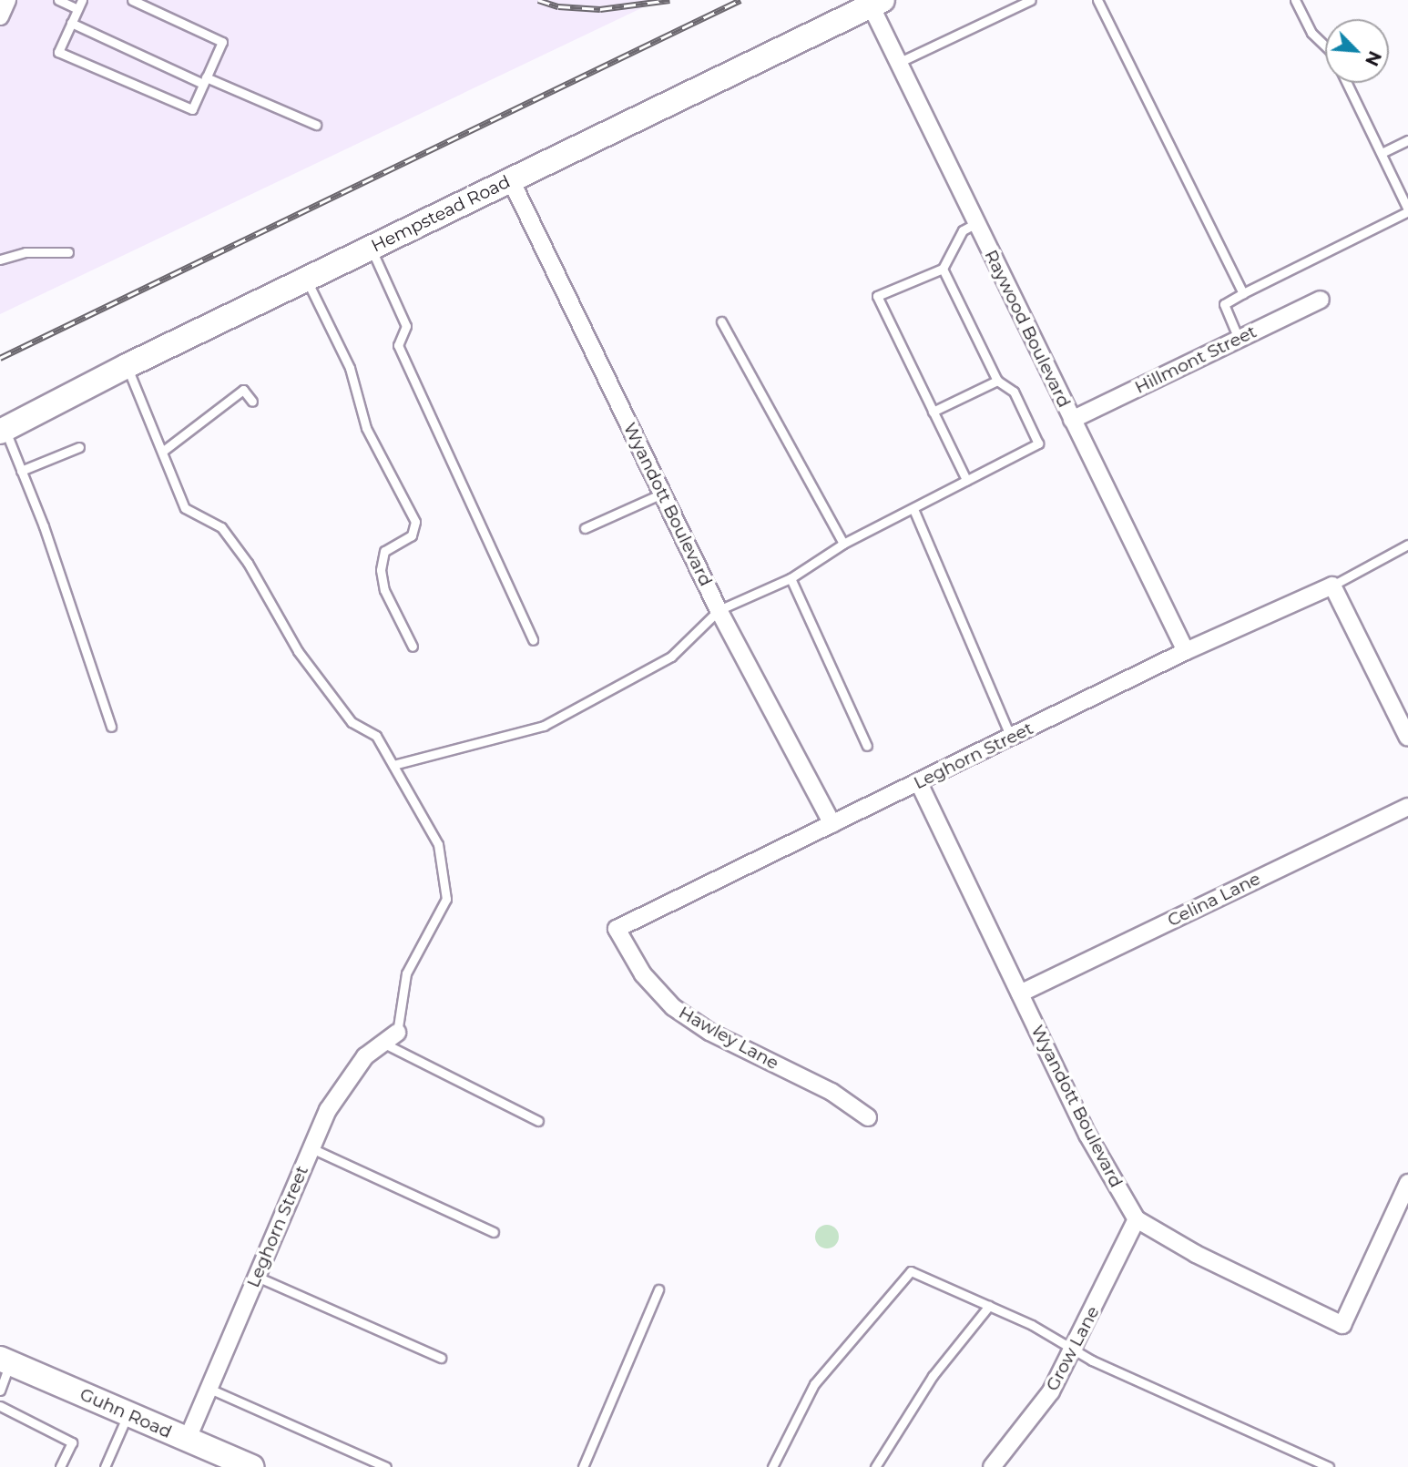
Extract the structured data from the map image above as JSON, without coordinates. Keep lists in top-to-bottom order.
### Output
{
  "streets": {
    "main road": ["Hempstead Road", "Guhn Road"],
    "street": [
      "Raywood Boulevard",
      "Hillmont Street",
      "Wyandott Boulevard",
      "Leghorn Street",
      "Celina Lane",
      "Hawley Lane",
      "Grow Lane"
    ]
  },
  "crossings": [
    ["Hempstead Road", "Raywood Boulevard"],
    ["Hempstead Road", "Wyandott Boulevard"],
    ["Raywood Boulevard", "Hillmont Street"],
    ["Raywood Boulevard", "Leghorn Street"],
    ["Wyandott Boulevard", "Leghorn Street"],
    ["Wyandott Boulevard", "Celina Lane"],
    ["Wyandott Boulevard", "Grow Lane"],
    ["Leghorn Street", "Hawley Lane"],
    ["Leghorn Street", "Guhn Road"]
  ],
  "north": "bottom right"
}
